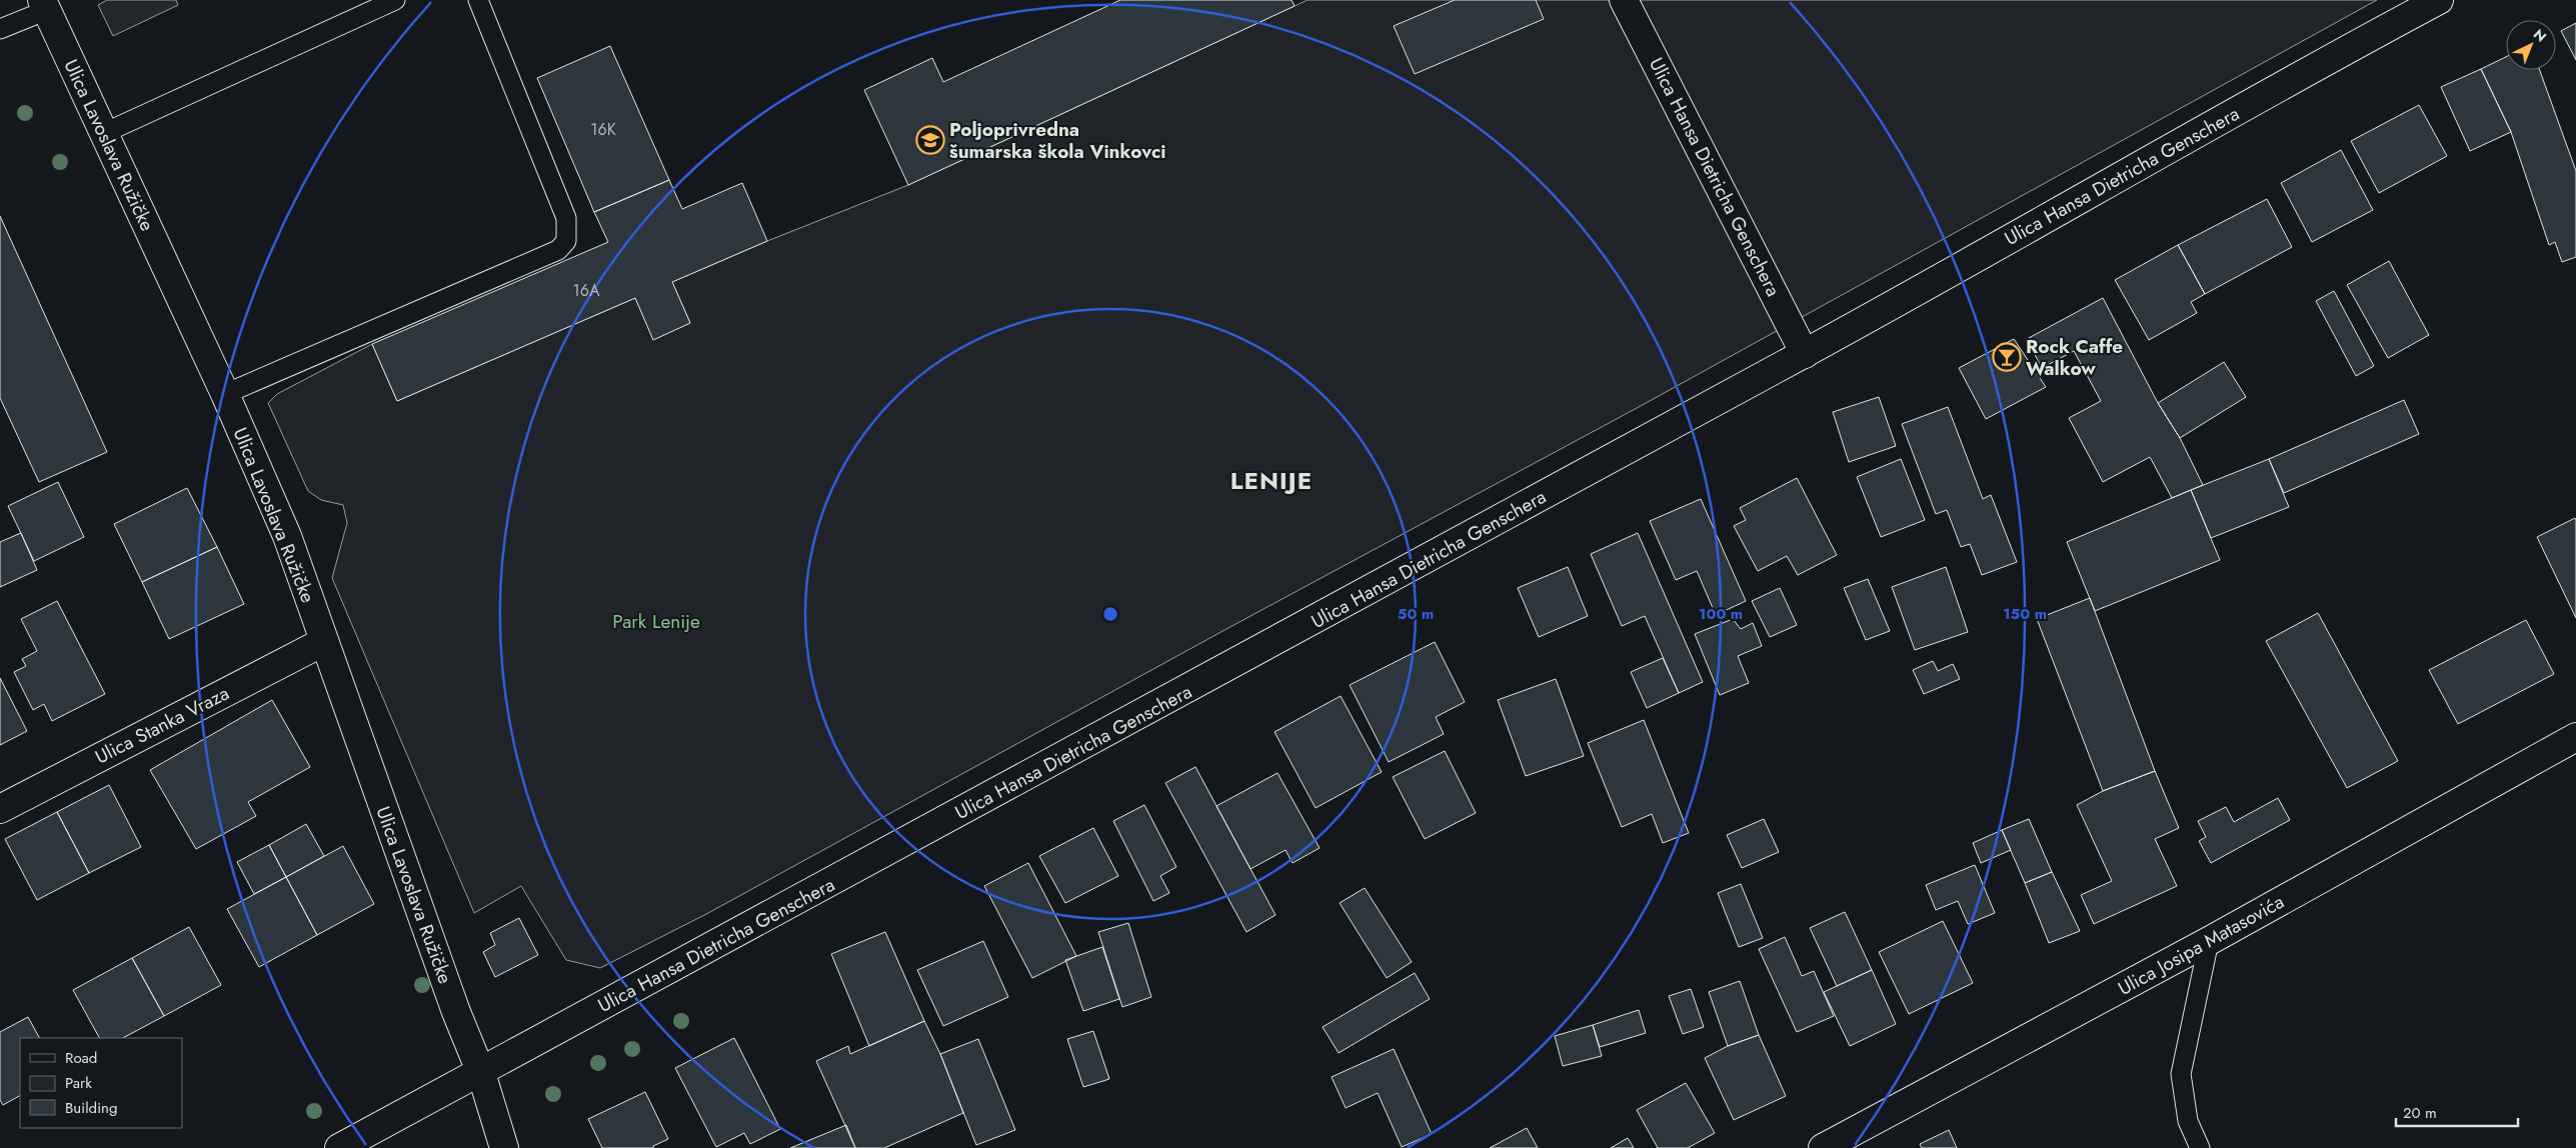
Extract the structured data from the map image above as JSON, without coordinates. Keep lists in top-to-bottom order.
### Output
{
  "streets": {
    "street": [
      "Ulica Lavoslava Ružičke",
      "Ulica Hansa Dietricha Genschera",
      "Ulica Stanka Vraza",
      "Ulica Josipa Matasovića"
    ]
  },
  "crossings": [
    ["Ulica Lavoslava Ružičke", "Ulica Hansa Dietricha Genschera"],
    ["Ulica Lavoslava Ružičke", "Ulica Stanka Vraza"]
  ],
  "districts": ["LENIJE"],
  "parks": ["Park Lenije"],
  "places": {
    "school or university": ["Poljoprivredna šumarska škola Vinkovci"],
    "bar": ["Rock Caffe Walkow"]
  },
  "house_numbers": ["16K", "16A"],
  "legend": ["Road", "Park", "Building"],
  "scale_bar": "20 m",
  "north": "top right",
  "rings": ["50 m", "100 m", "150 m"]
}
